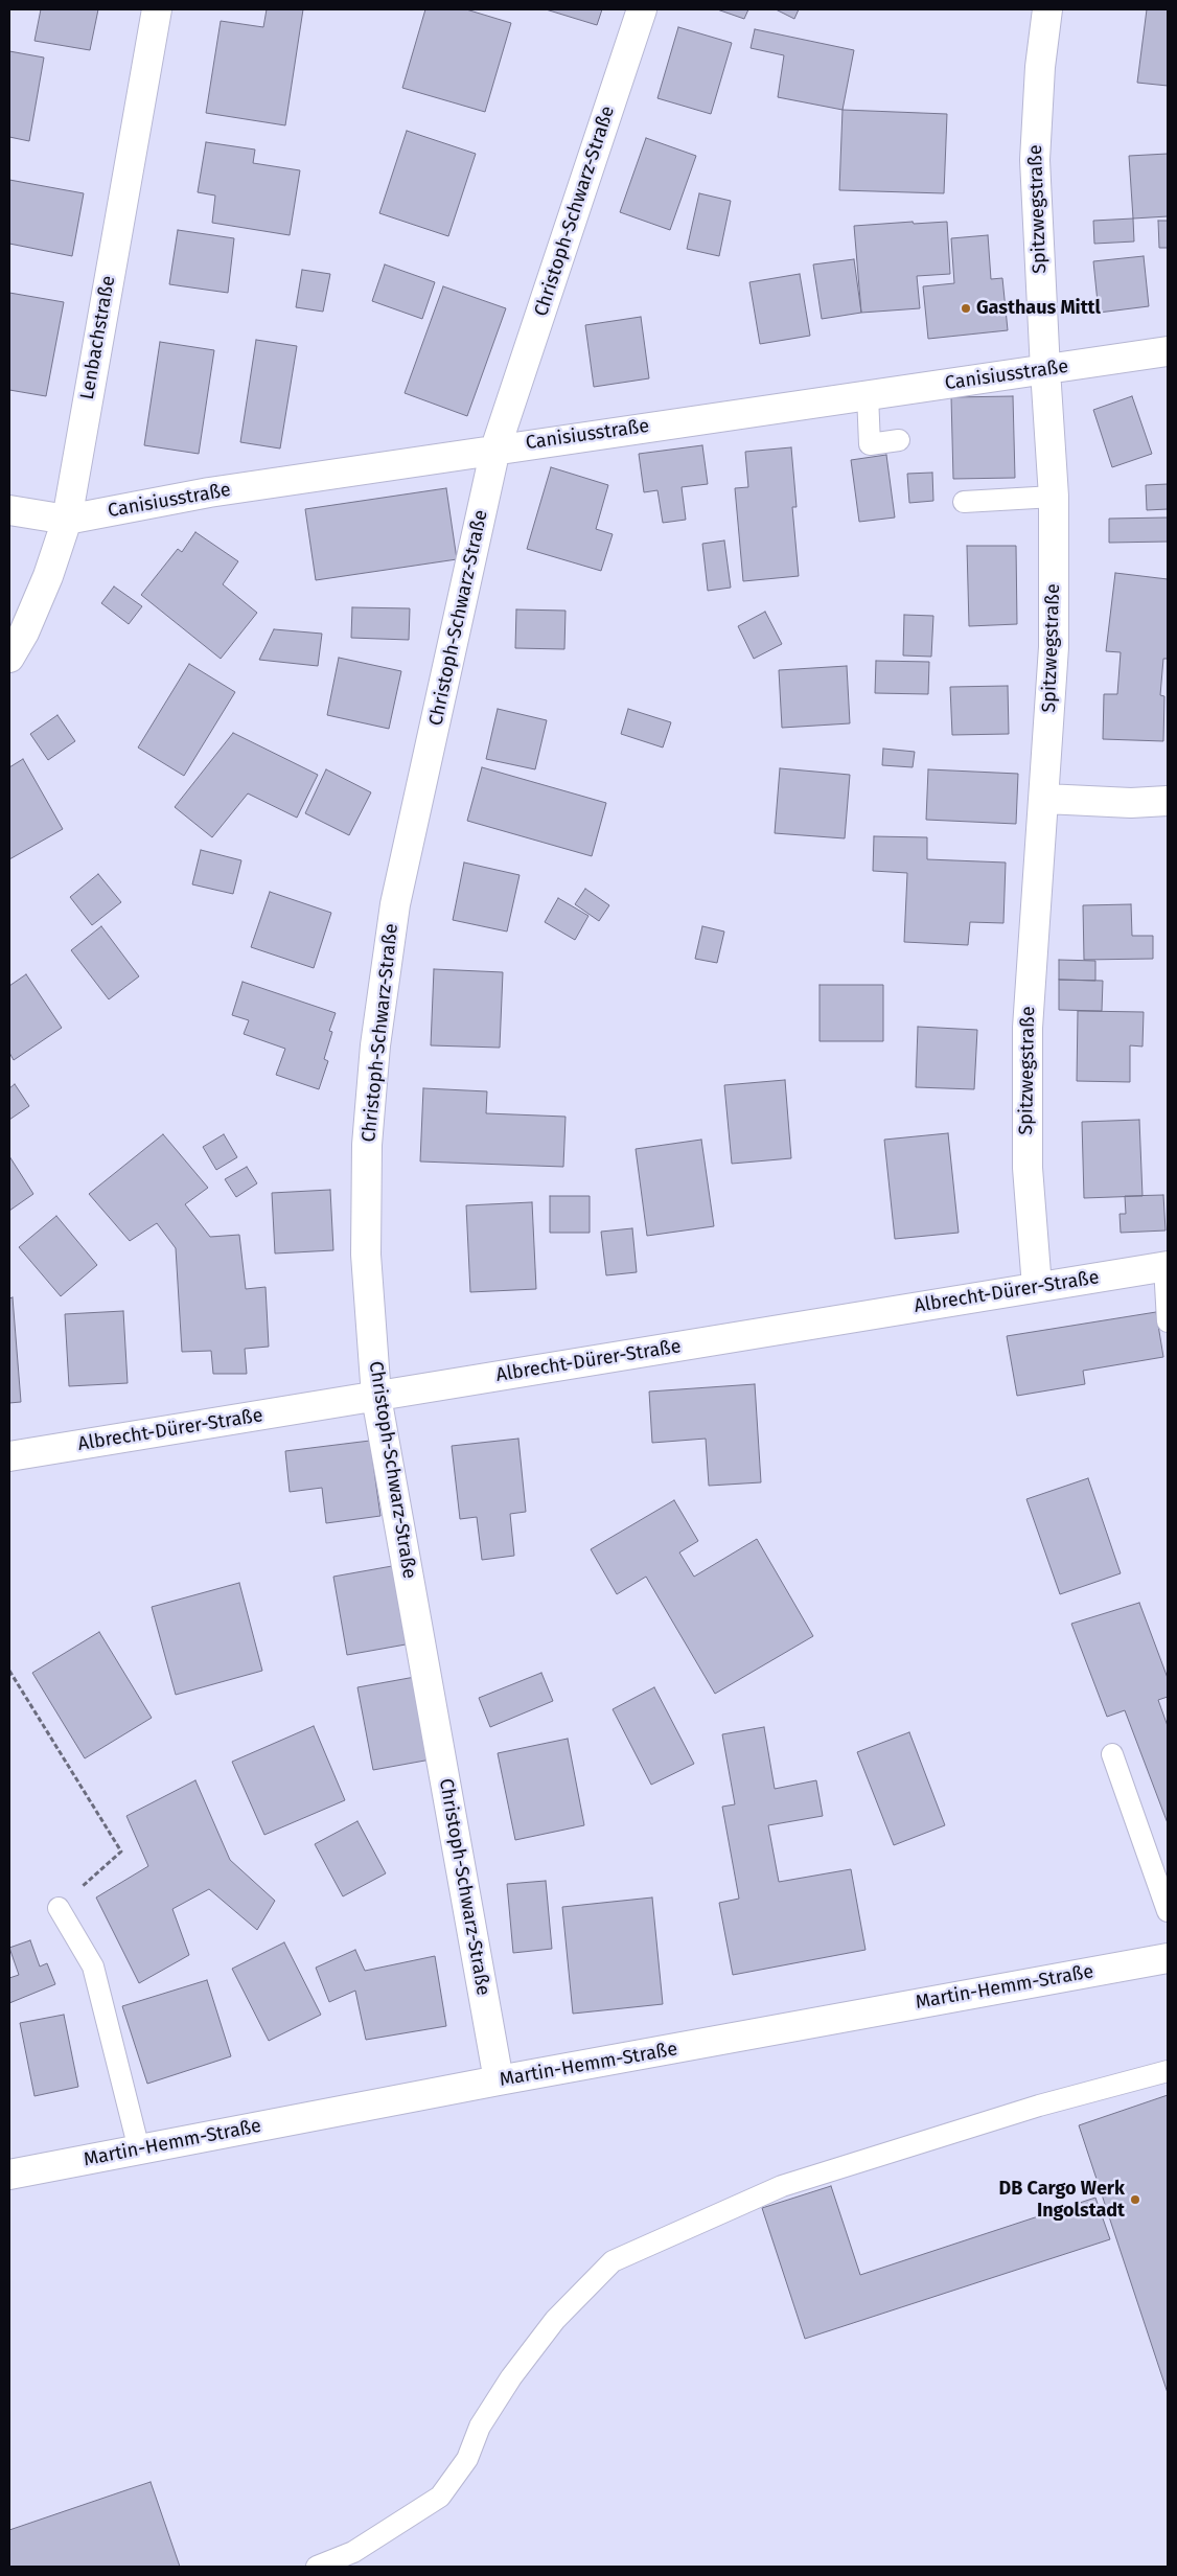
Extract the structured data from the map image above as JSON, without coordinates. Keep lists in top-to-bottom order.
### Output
{
  "streets": {
    "street": [
      "Spitzwegstraße",
      "Christoph-Schwarz-Straße",
      "Lenbachstraße",
      "Canisiusstraße",
      "Albrecht-Dürer-Straße",
      "Martin-Hemm-Straße"
    ]
  },
  "crossings": [
    ["Spitzwegstraße", "Canisiusstraße"],
    ["Spitzwegstraße", "Albrecht-Dürer-Straße"],
    ["Christoph-Schwarz-Straße", "Canisiusstraße"],
    ["Christoph-Schwarz-Straße", "Albrecht-Dürer-Straße"],
    ["Christoph-Schwarz-Straße", "Martin-Hemm-Straße"],
    ["Lenbachstraße", "Canisiusstraße"]
  ],
  "places": ["Gasthaus Mittl", "DB Cargo Werk Ingolstadt"]
}
